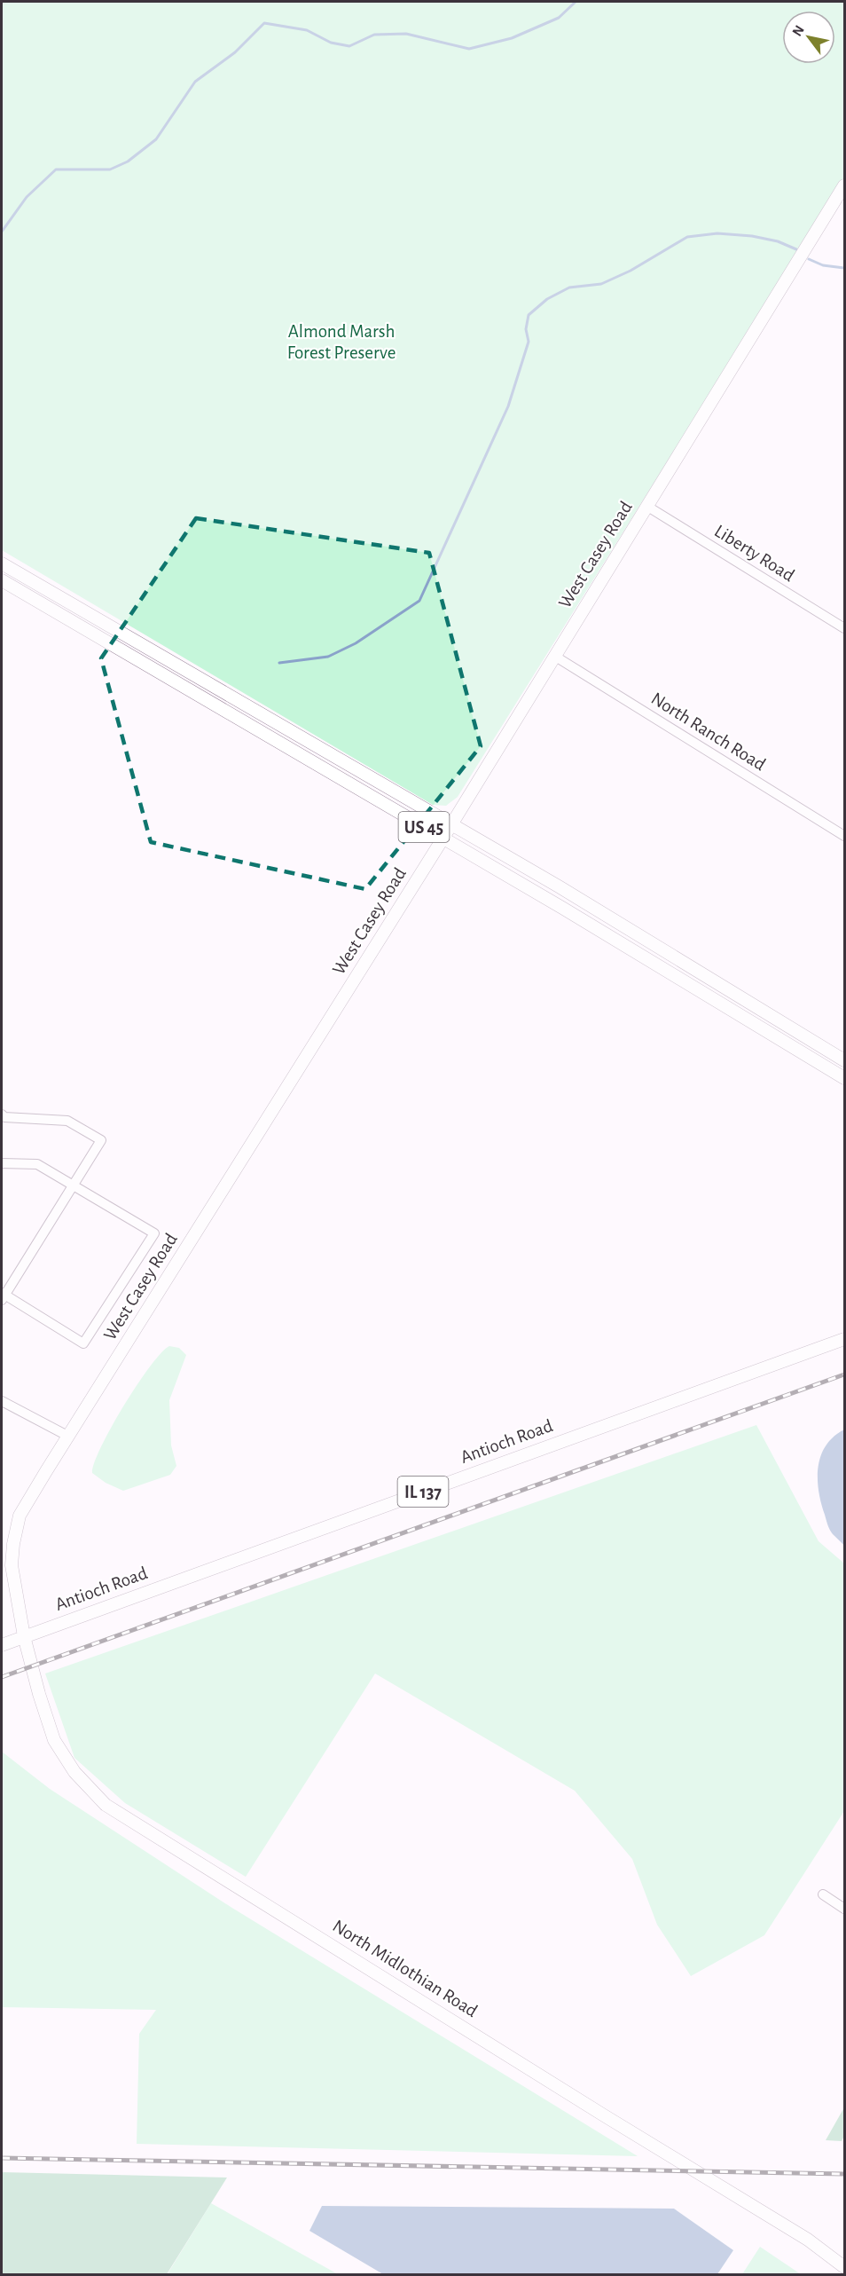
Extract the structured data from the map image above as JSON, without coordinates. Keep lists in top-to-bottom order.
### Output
{
  "streets": {
    "main road": [
      "West Casey Road",
      "US 45",
      "Antioch Road",
      "IL 137",
      "North Midlothian Road"
    ],
    "street": ["Liberty Road", "North Ranch Road"]
  },
  "crossings": [
    ["Liberty Road", "West Casey Road"],
    ["West Casey Road", "North Ranch Road"],
    ["West Casey Road", "US 45"],
    ["West Casey Road", "Antioch Road"],
    ["West Casey Road", "North Midlothian Road"],
    ["Antioch Road", "North Midlothian Road"]
  ],
  "parks": ["Almond Marsh Forest Preserve"],
  "north": "top left"
}
